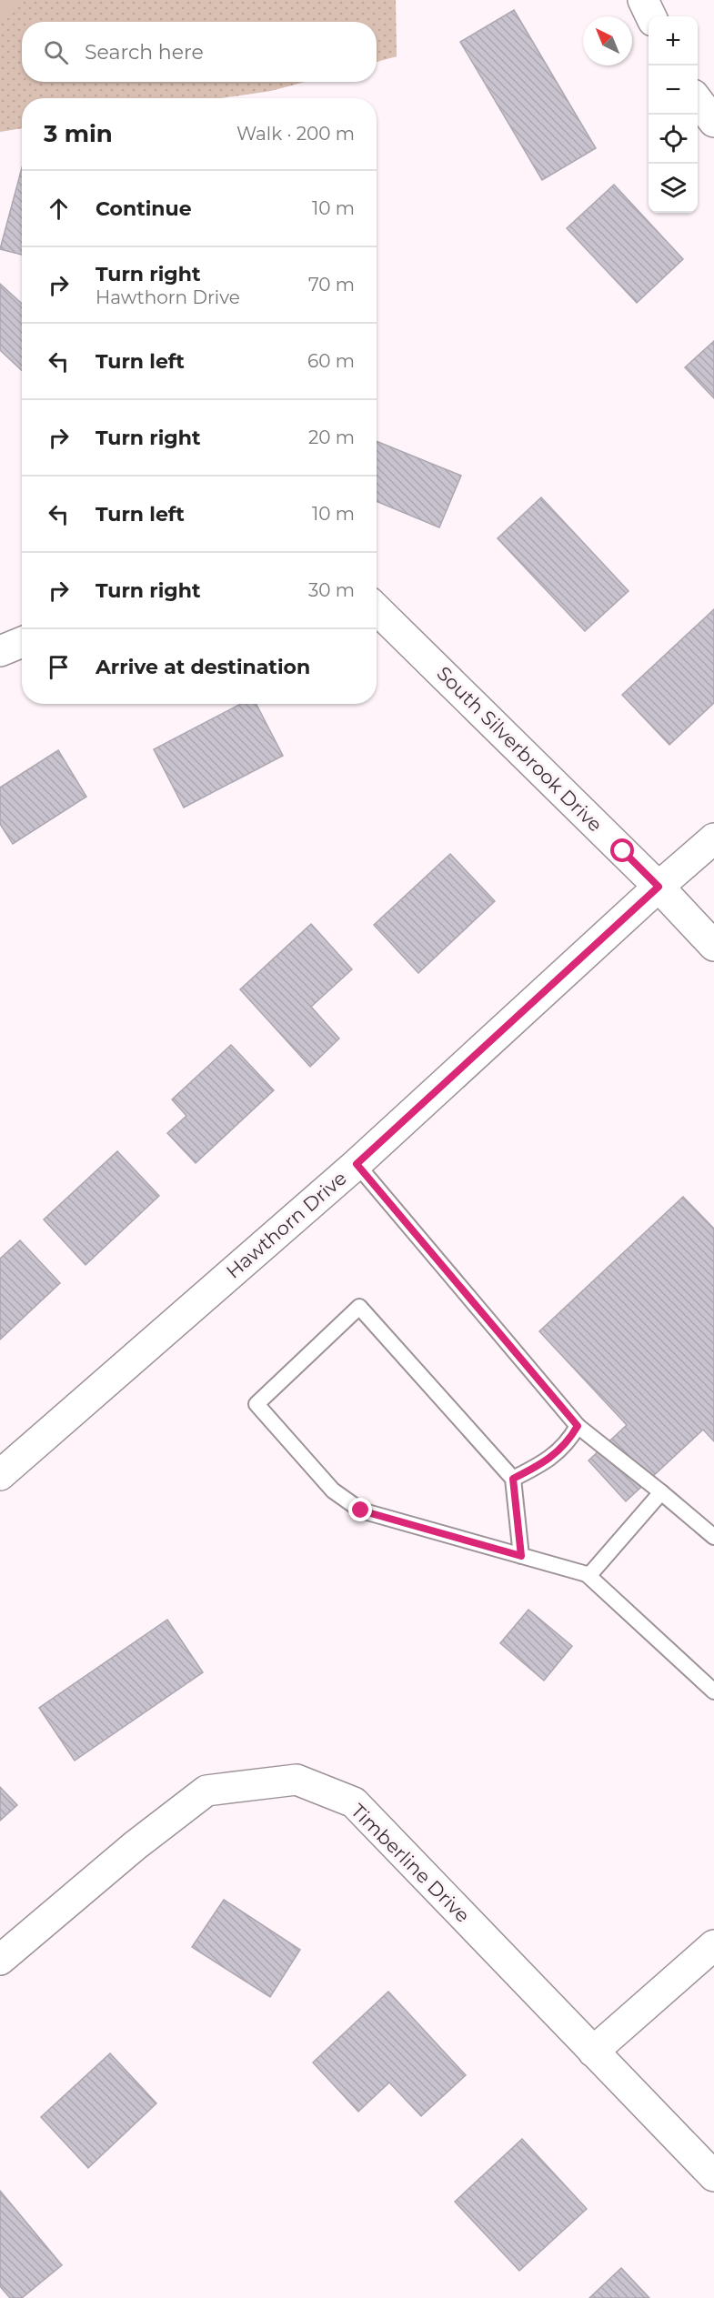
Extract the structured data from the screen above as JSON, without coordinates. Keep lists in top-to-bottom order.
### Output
{
  "streets": {
    "street": ["South Silverbrook Drive", "Hawthorn Drive", "Timberline Drive"]
  },
  "crossings": [
    ["South Silverbrook Drive", "Hawthorn Drive"]
  ],
  "north": "top left",
  "page": {
    "map_buttons": ["+", "−"],
    "search": "Search here",
    "heading": ["3 min", "Walk · 200 m"],
    "list": [
      ["Continue", "10 m"],
      ["Turn right", "Hawthorn Drive", "70 m"],
      ["Turn left", "60 m"],
      ["Turn right", "20 m"],
      ["Turn left", "10 m"],
      ["Turn right", "30 m"],
      "Arrive at destination"
    ]
  }
}
